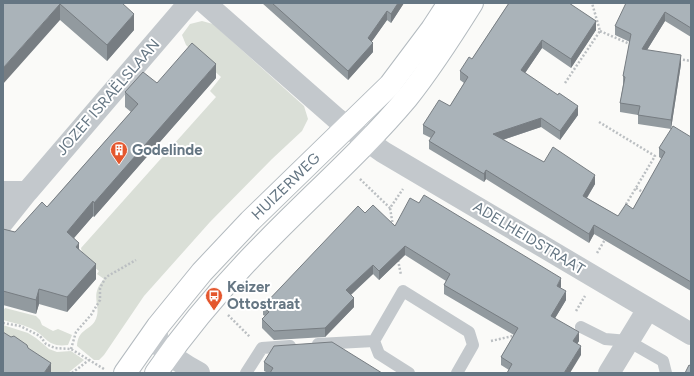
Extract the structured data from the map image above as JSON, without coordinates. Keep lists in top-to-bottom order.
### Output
{
  "streets": {
    "main road": ["HUIZERWEG"],
    "street": ["JOZEF ISRAËLSLAAN", "ADELHEIDSTRAAT"]
  },
  "crossings": [
    ["HUIZERWEG", "ADELHEIDSTRAAT"]
  ],
  "places": {
    "building": ["Godelinde"],
    "bus stop": ["Keizer Ottostraat"]
  }
}
